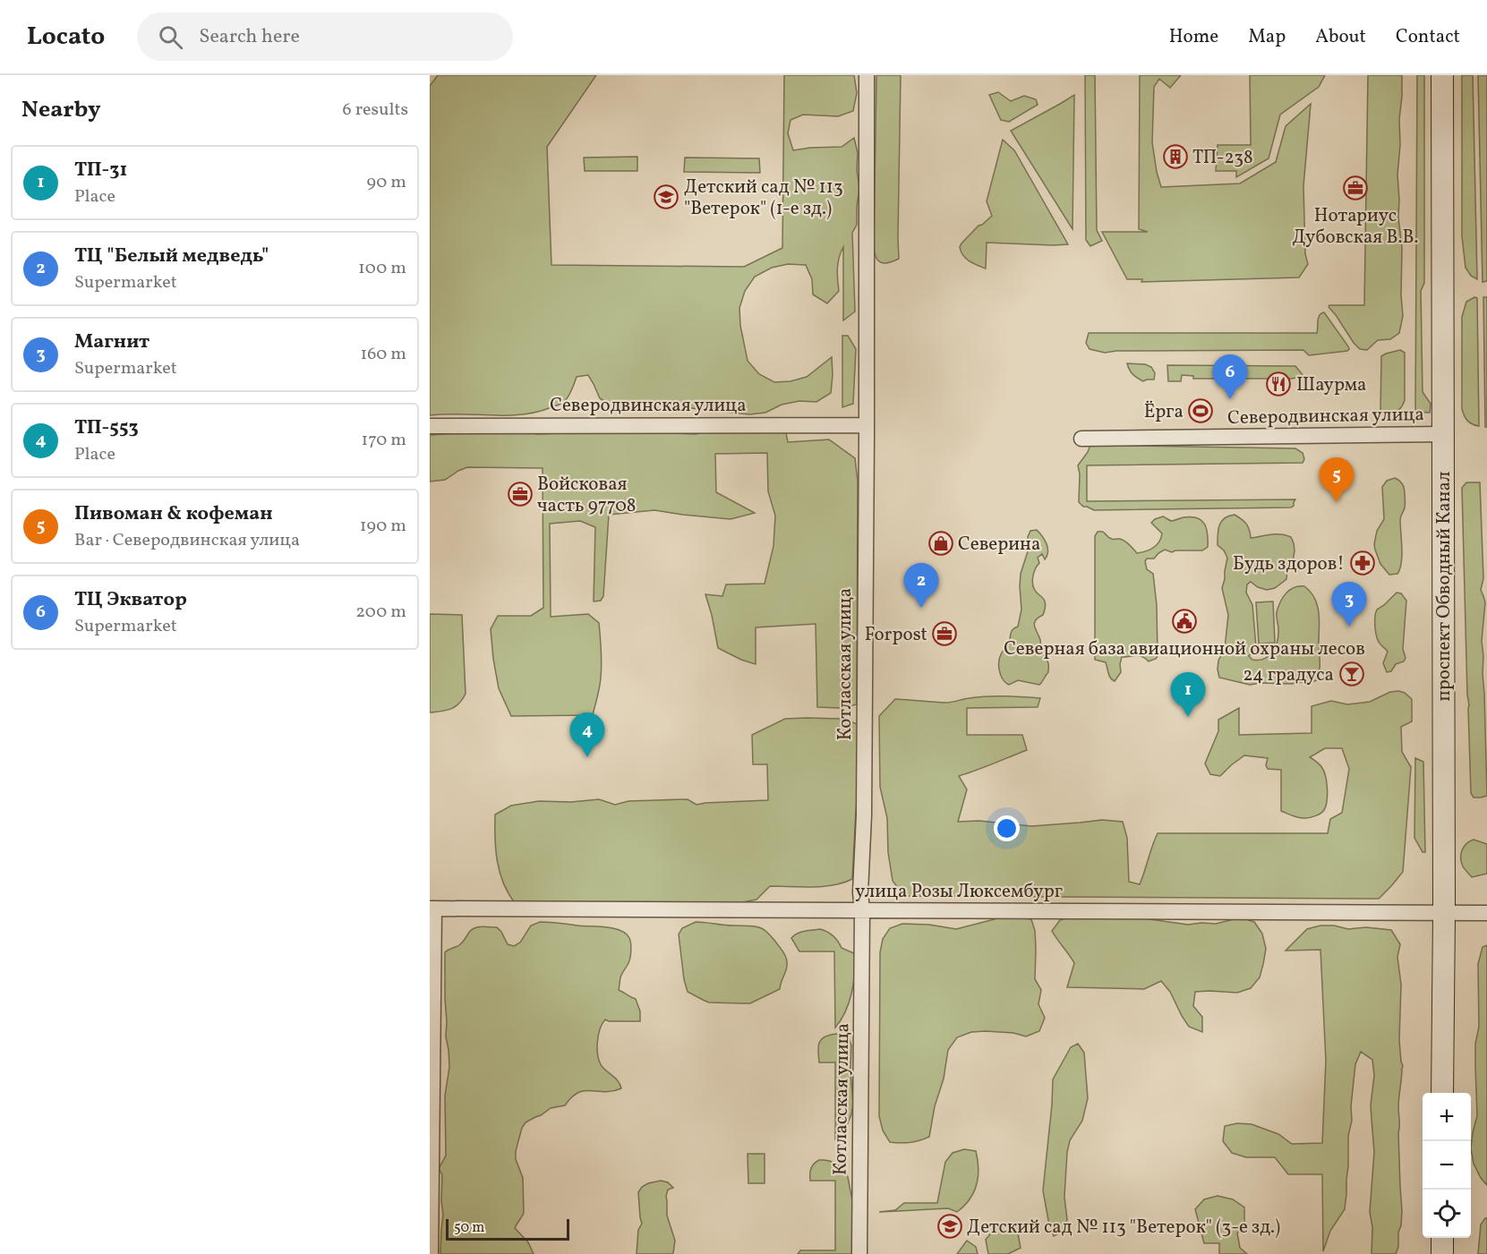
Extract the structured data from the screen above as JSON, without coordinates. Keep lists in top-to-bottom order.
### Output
{
  "streets": {
    "main road": ["проспект Обводный Канал"],
    "street": ["Северодвинская улица", "Котласская улица", "улица Розы Люксембург"]
  },
  "crossings": [
    ["Северодвинская улица", "проспект Обводный Канал"],
    ["Северодвинская улица", "Котласская улица"],
    ["проспект Обводный Канал", "улица Розы Люксембург"],
    ["Котласская улица", "улица Розы Люксембург"]
  ],
  "places": {
    "building": ["ТП-238"],
    "office": ["Нотариус Дубовская В.В.", "Войсковая часть 97708", "Forpost"],
    "school or university": ["Детский сад № 113 \"Ветерок\" (1-е зд.)", "Детский сад № 113 \"Ветерок\" (3-е зд.)"],
    "restaurant": ["Шаурма"],
    "sports": ["Ёрга"],
    "shop": ["Северина"],
    "pharmacy": ["Будь здоров!"],
    "public building": ["Северная база авиационной охраны лесов"],
    "bar": ["24 градуса"]
  },
  "scale_bar": "50 m",
  "page": {
    "header": "Locato",
    "search": "Search here",
    "nav": [
      "Home",
      "Map",
      "About",
      "Contact"
    ],
    "heading": ["Nearby", "6 results"],
    "list": [
      {
        "mark": "1",
        "name": "ТП-31",
        "note": "Place",
        "value": "90 m"
      },
      {
        "mark": "2",
        "name": "ТЦ \"Белый медведь\"",
        "note": "Supermarket",
        "value": "100 m"
      },
      {
        "mark": "3",
        "name": "Магнит",
        "note": "Supermarket",
        "value": "160 m"
      },
      {
        "mark": "4",
        "name": "ТП-553",
        "note": "Place",
        "value": "170 m"
      },
      {
        "mark": "5",
        "name": "Пивоман & кофеман",
        "note": "Bar · Северодвинская улица",
        "value": "190 m"
      },
      {
        "mark": "6",
        "name": "ТЦ Экватор",
        "note": "Supermarket",
        "value": "200 m"
      }
    ],
    "pins": [
      "6",
      "5",
      "2",
      "3",
      "1",
      "4"
    ],
    "map_buttons": ["+", "−"],
    "scale": "50 m"
  }
}
